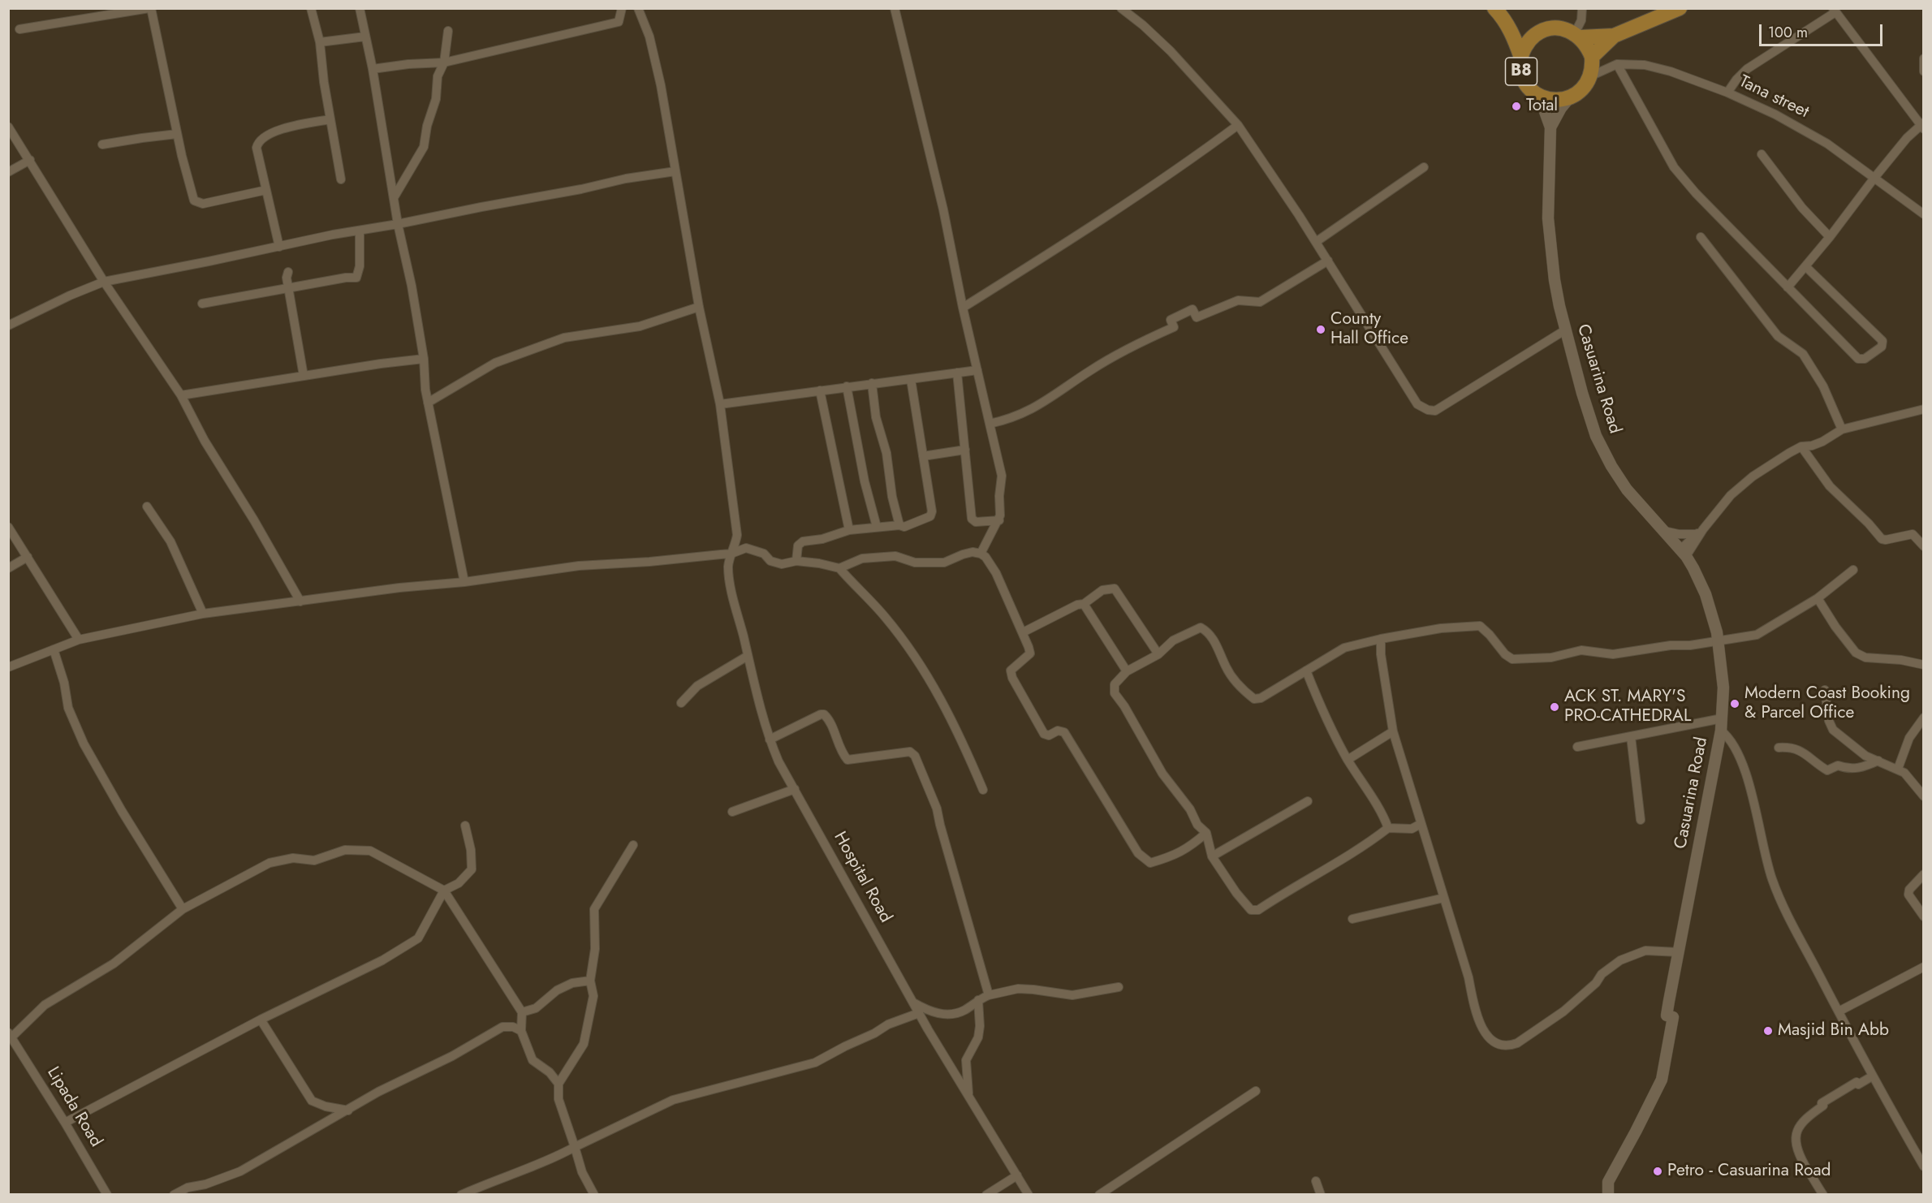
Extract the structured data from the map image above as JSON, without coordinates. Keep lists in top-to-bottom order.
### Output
{
  "streets": {
    "highway": ["B8"],
    "street": [
      "Tana street",
      "Casuarina Road",
      "Hospital Road",
      "Lipada Road"
    ]
  },
  "crossings": [
    ["B8", "Tana street"]
  ],
  "places": [
    "Total",
    "County Hall Office",
    "Modern Coast Booking & Parcel Office",
    "ACK ST. MARY'S PRO-CATHEDRAL",
    "Masjid Bin Abb",
    "Petro - Casuarina Road"
  ],
  "scale_bar": "100 m"
}
